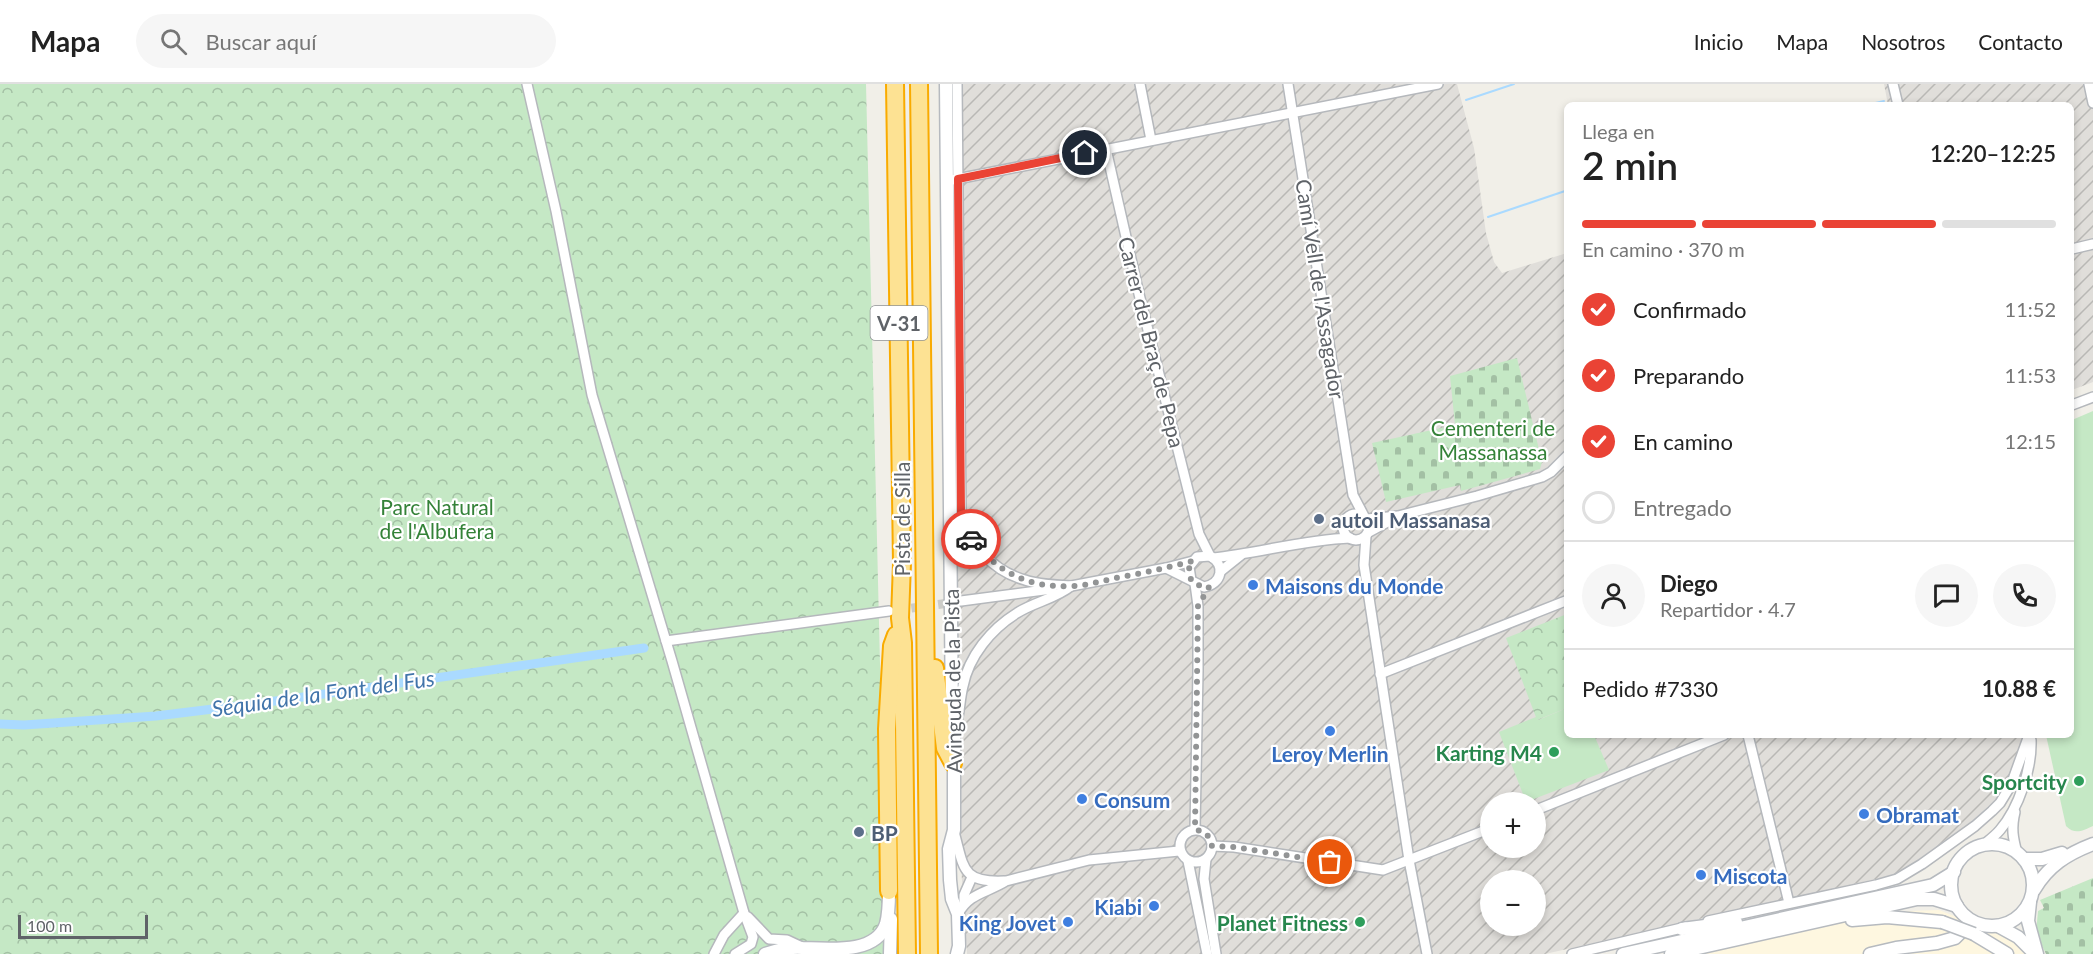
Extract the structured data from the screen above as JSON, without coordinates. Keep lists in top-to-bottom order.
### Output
{
  "streets": {
    "highway": ["V-31", "Pista de Silla"],
    "street": ["Camí Vell de l'Assagador", "Carrer del Braç de Pepa", "Avinguda de la Pista"]
  },
  "water": ["Séquia de la Font del Fus"],
  "parks": ["Cementeri de Massanassa", "Parc Natural de l'Albufera"],
  "places": [
    "autoil Massanasa",
    "Maisons du Monde",
    "Leroy Merlin",
    "Karting M4",
    "Sportcity",
    "Consum",
    "Obramat",
    "BP",
    "Miscota",
    "Kiabi",
    "King Jovet",
    "Planet Fitness"
  ],
  "scale_bar": "100 m",
  "page": {
    "header": "Mapa",
    "search": "Buscar aquí",
    "nav": [
      "Inicio",
      "Mapa",
      "Nosotros",
      "Contacto"
    ],
    "heading": ["2 min", "Llega en", "12:20–12:25"],
    "panel": [
      "Diego",
      "Repartidor · 4.7",
      "Pedido #7330",
      "10.88 €"
    ],
    "bar": "En camino · 370 m",
    "list": [
      ["Confirmado", "11:52"],
      ["Preparando", "11:53"],
      ["En camino", "12:15"],
      "Entregado"
    ],
    "map_buttons": ["+", "−"],
    "scale": "100 m"
  }
}
